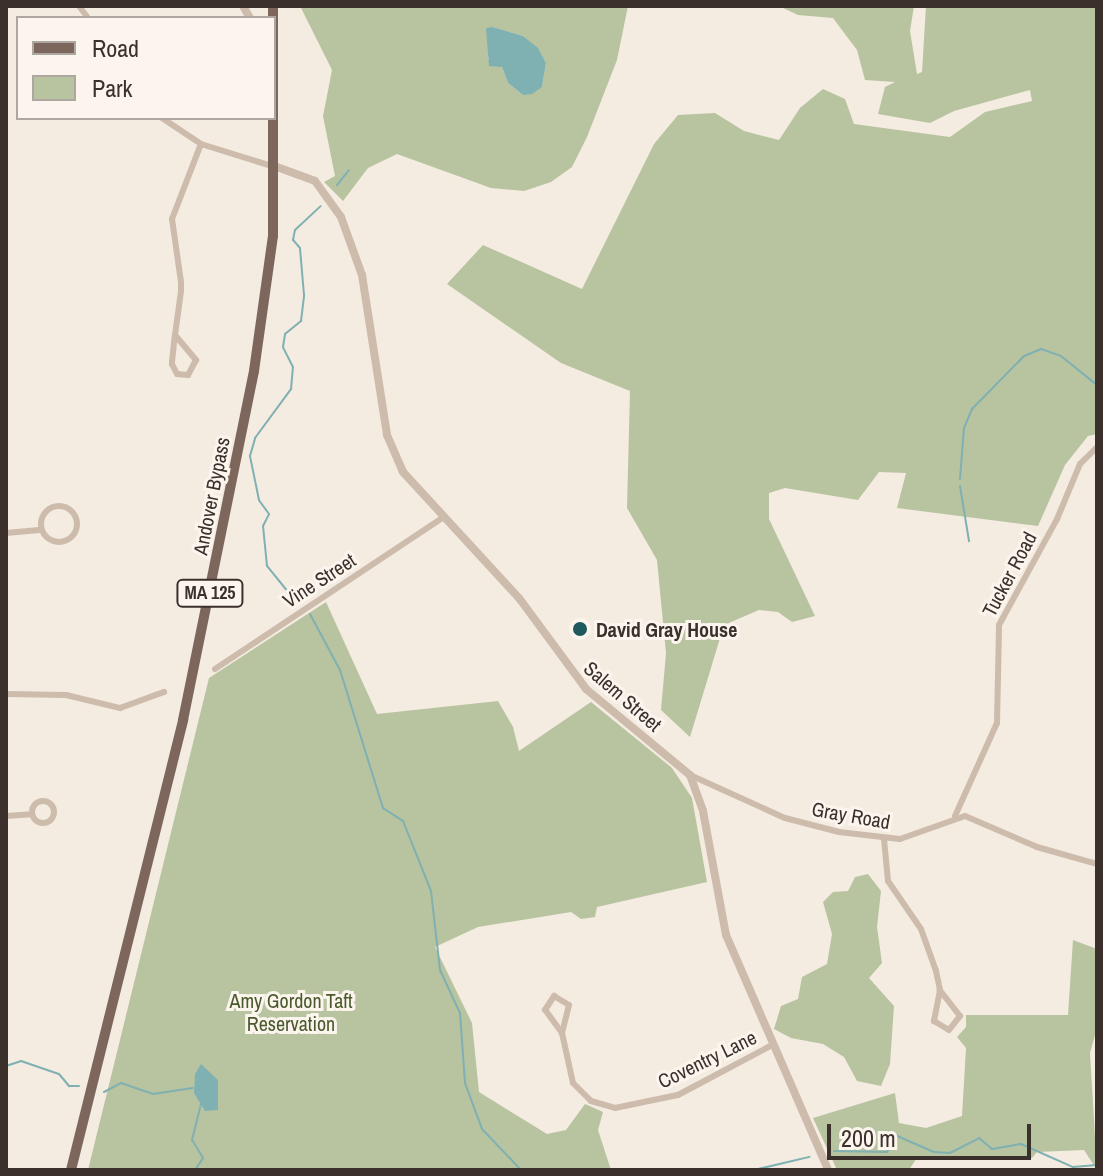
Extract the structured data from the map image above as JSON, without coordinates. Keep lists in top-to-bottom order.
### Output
{
  "streets": {
    "main road": ["Andover Bypass", "MA 125"],
    "street": [
      "Tucker Road",
      "Vine Street",
      "Salem Street",
      "Gray Road",
      "Coventry Lane"
    ]
  },
  "crossings": [
    ["Andover Bypass", "Salem Street"],
    ["Tucker Road", "Gray Road"],
    ["Vine Street", "Salem Street"],
    ["Salem Street", "Gray Road"]
  ],
  "parks": ["Amy Gordon Taft Reservation"],
  "places": ["David Gray House"],
  "legend": ["Road", "Park"],
  "scale_bar": "200 m"
}
